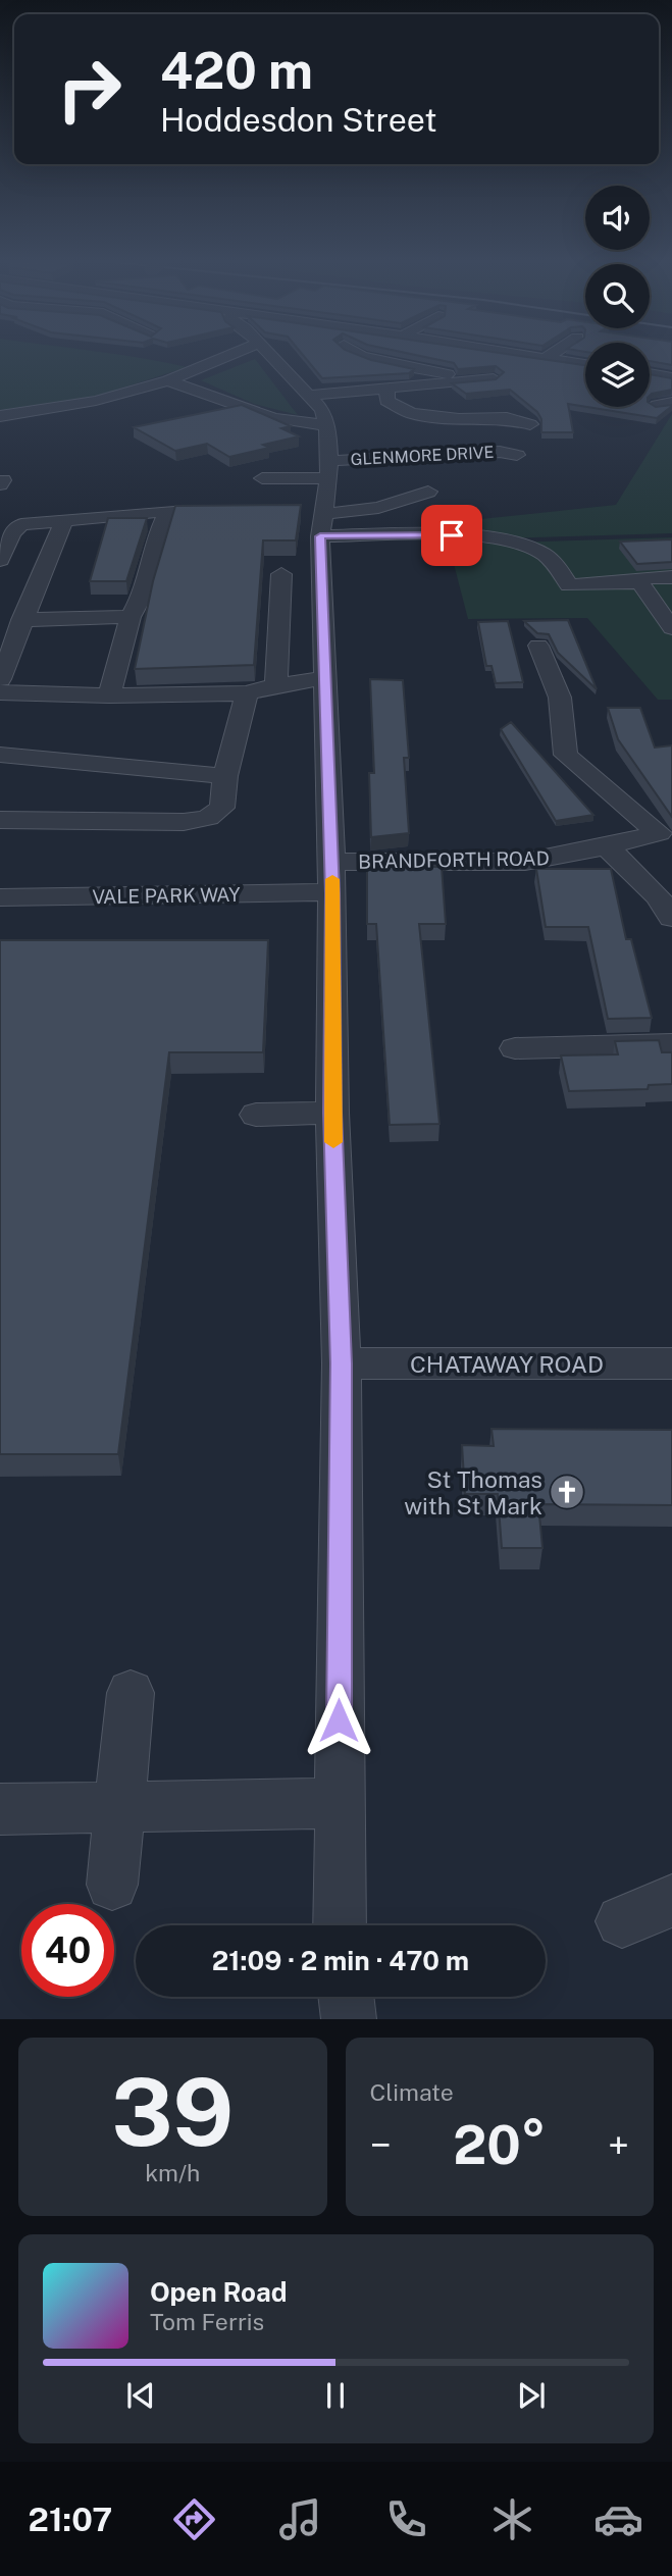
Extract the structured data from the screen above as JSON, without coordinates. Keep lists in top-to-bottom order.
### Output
{
  "streets": {
    "street": [
      "GLENMORE DRIVE",
      "BRANDFORTH ROAD",
      "VALE PARK WAY",
      "CHATAWAY ROAD"
    ]
  },
  "crossings": [
    ["BRANDFORTH ROAD", "VALE PARK WAY"]
  ],
  "places": {
    "church": ["St Thomas with St Mark"]
  },
  "page": {
    "turn": ["420 m", "Hoddesdon Street"],
    "limit": "40",
    "trip": "21:09 · 2 min · 470 m",
    "tile": [
      ["39", "km/h"],
      "Climate"
    ],
    "heat": ["−", "20°", "+"],
    "song": ["Open Road", "Tom Ferris"],
    "tabs": "21:07"
  }
}
